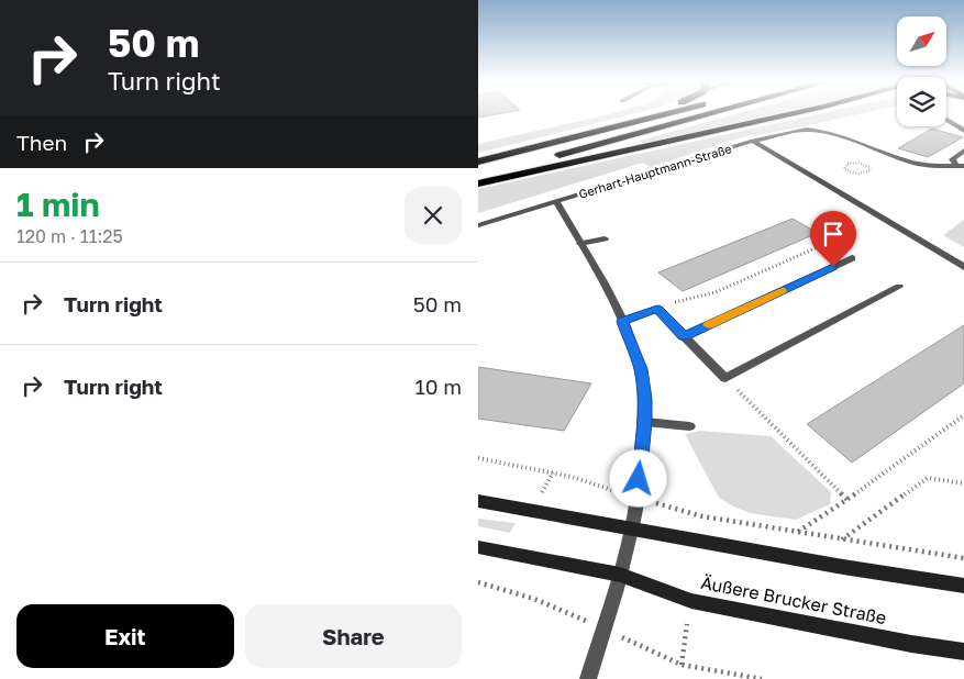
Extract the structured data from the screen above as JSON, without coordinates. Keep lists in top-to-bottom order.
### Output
{
  "streets": {
    "main road": ["Äußere Brucker Straße"],
    "street": ["Gerhart-Hauptmann-Straße"]
  },
  "north": "top right",
  "page": {
    "turn": ["50 m", "Turn right"],
    "then": "Then",
    "heading": ["1 min", "120 m · 11:25"],
    "list": [
      {
        "name": "Turn right",
        "value": "50 m"
      },
      {
        "name": "Turn right",
        "value": "10 m"
      }
    ],
    "buttons": ["Exit", "Share"]
  }
}
